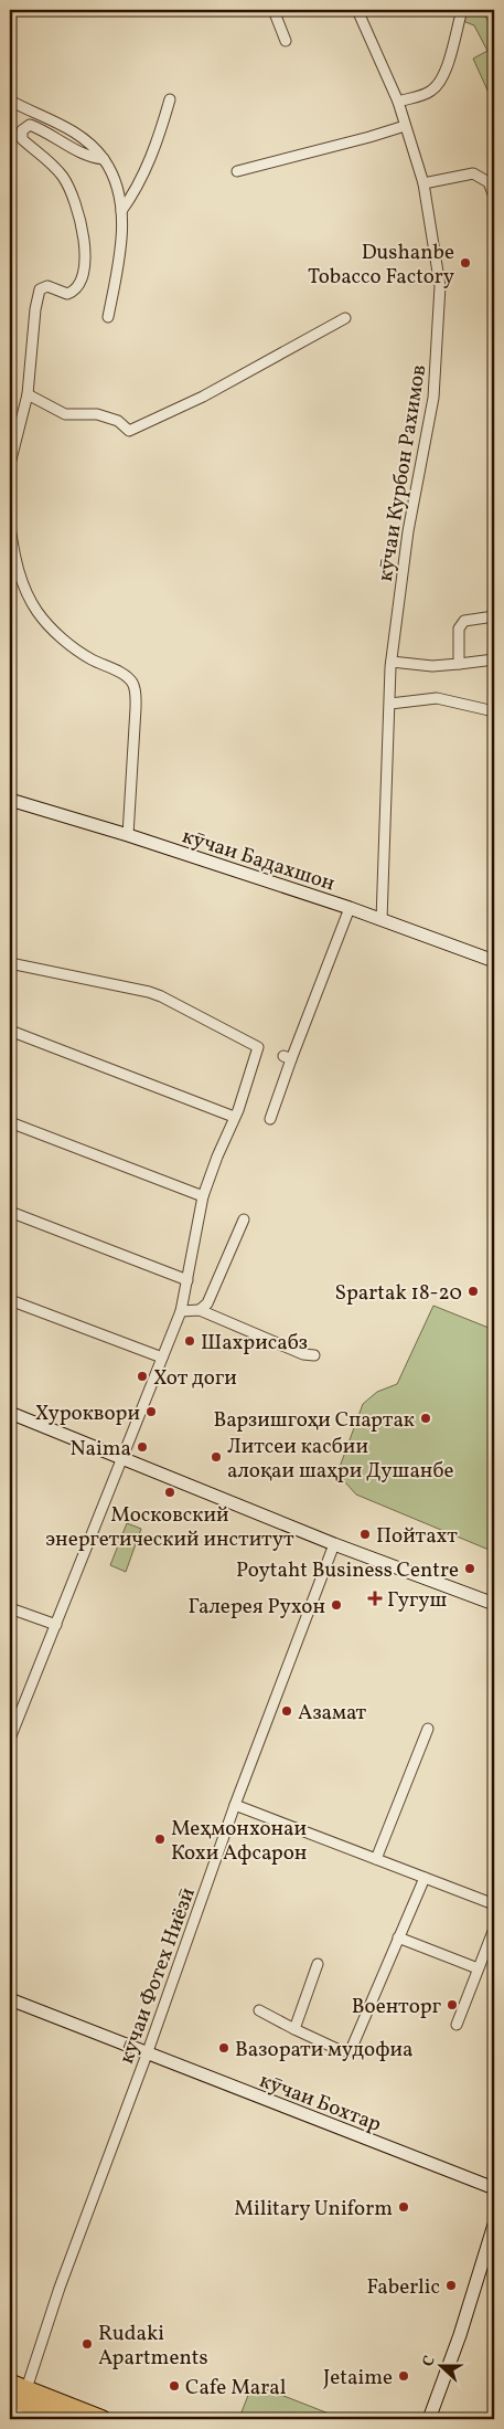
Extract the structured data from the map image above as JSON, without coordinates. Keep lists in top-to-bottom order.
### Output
{
  "streets": {
    "main road": ["кӯчаи Бадахшон", "кӯчаи Бохтар"],
    "street": ["кӯчаи Курбон Рахимов", "кӯчаи Фотех Ниёзӣ"]
  },
  "crossings": [
    ["кӯчаи Курбон Рахимов", "кӯчаи Бадахшон"],
    ["кӯчаи Фотех Ниёзӣ", "кӯчаи Бохтар"]
  ],
  "places": {
    "other": [
      "Dushanbe Tobacco Factory",
      "Spartak 18-20",
      "Шахрисабз",
      "Хот доги",
      "Хуроквори",
      "Варзишгоҳи Спартак",
      "Naima",
      "Литсеи касбии алоқаи шаҳри Душанбе",
      "Московский энергетический институт",
      "Пойтахт",
      "Poytaht Business Centre",
      "Галерея Рухон",
      "Азамат",
      "Меҳмонхонаи Кохи Афсарон",
      "Военторг",
      "Вазорати мудофиа",
      "Military Uniform",
      "Faberlic",
      "Rudaki Apartments",
      "Jetaime",
      "Cafe Maral"
    ],
    "health": ["Гугуш"]
  },
  "north": "left"
}
